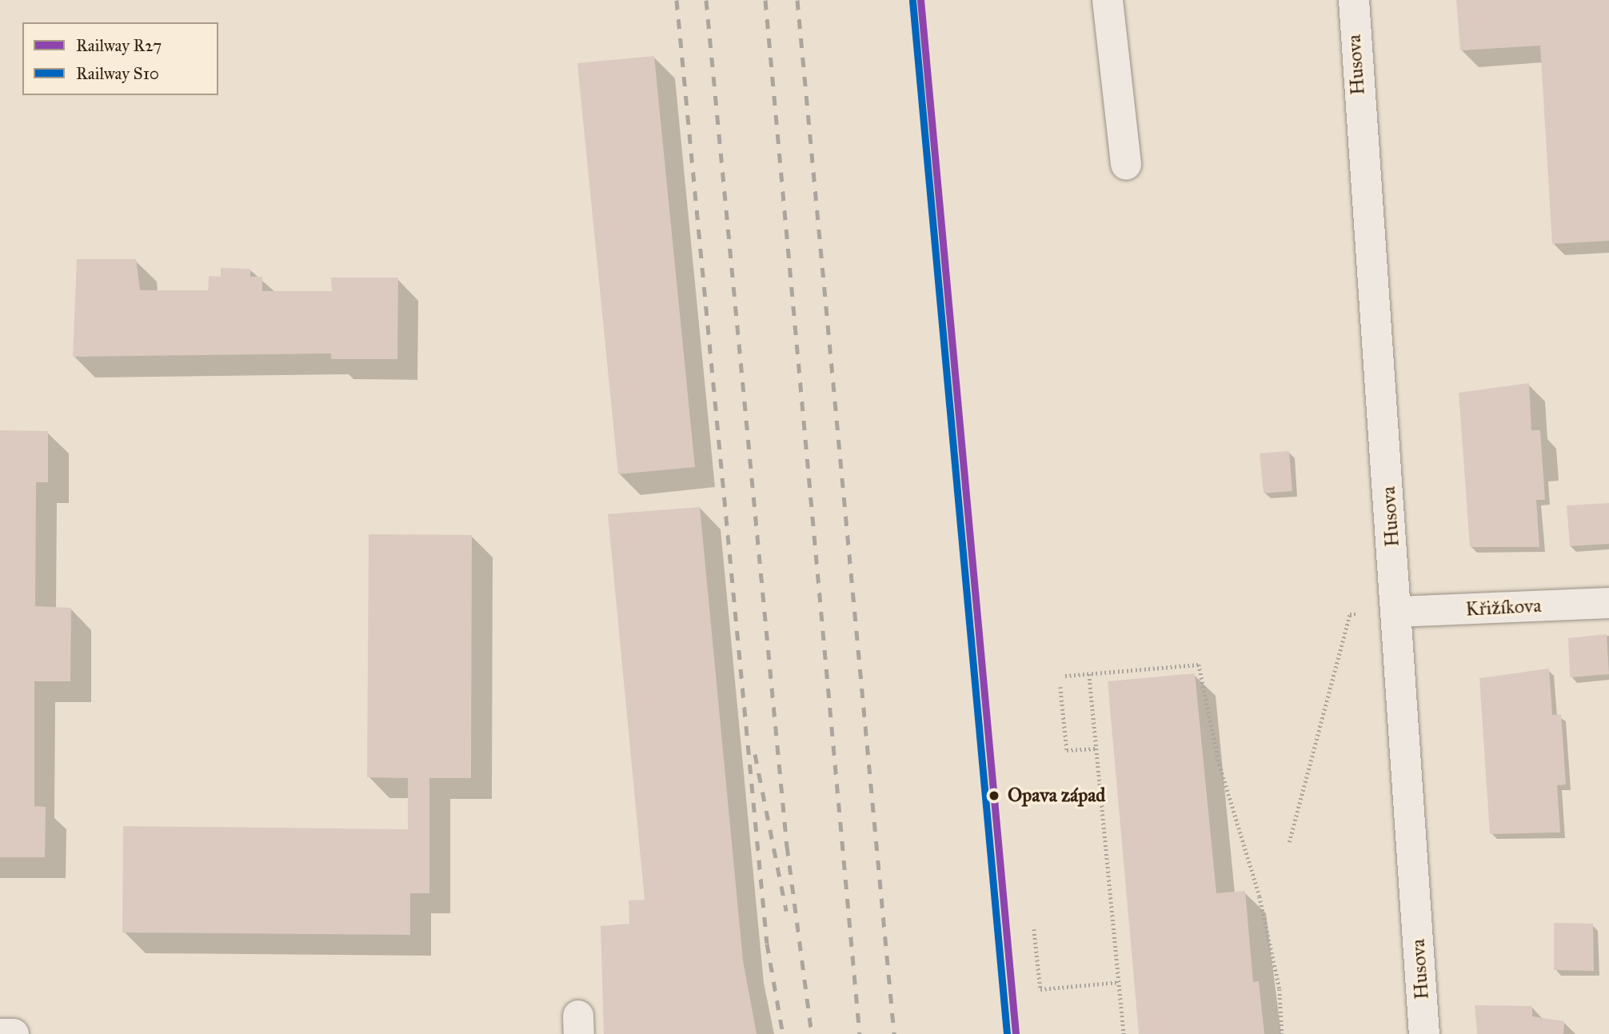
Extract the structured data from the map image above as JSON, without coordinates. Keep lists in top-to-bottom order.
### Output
{
  "streets": {
    "street": ["Husova", "Křižíkova"]
  },
  "crossings": [
    ["Husova", "Křižíkova"]
  ],
  "places": ["Opava západ"],
  "lines": ["rail line R27", "rail line S10"],
  "legend": ["Railway R27", "Railway S10"]
}
